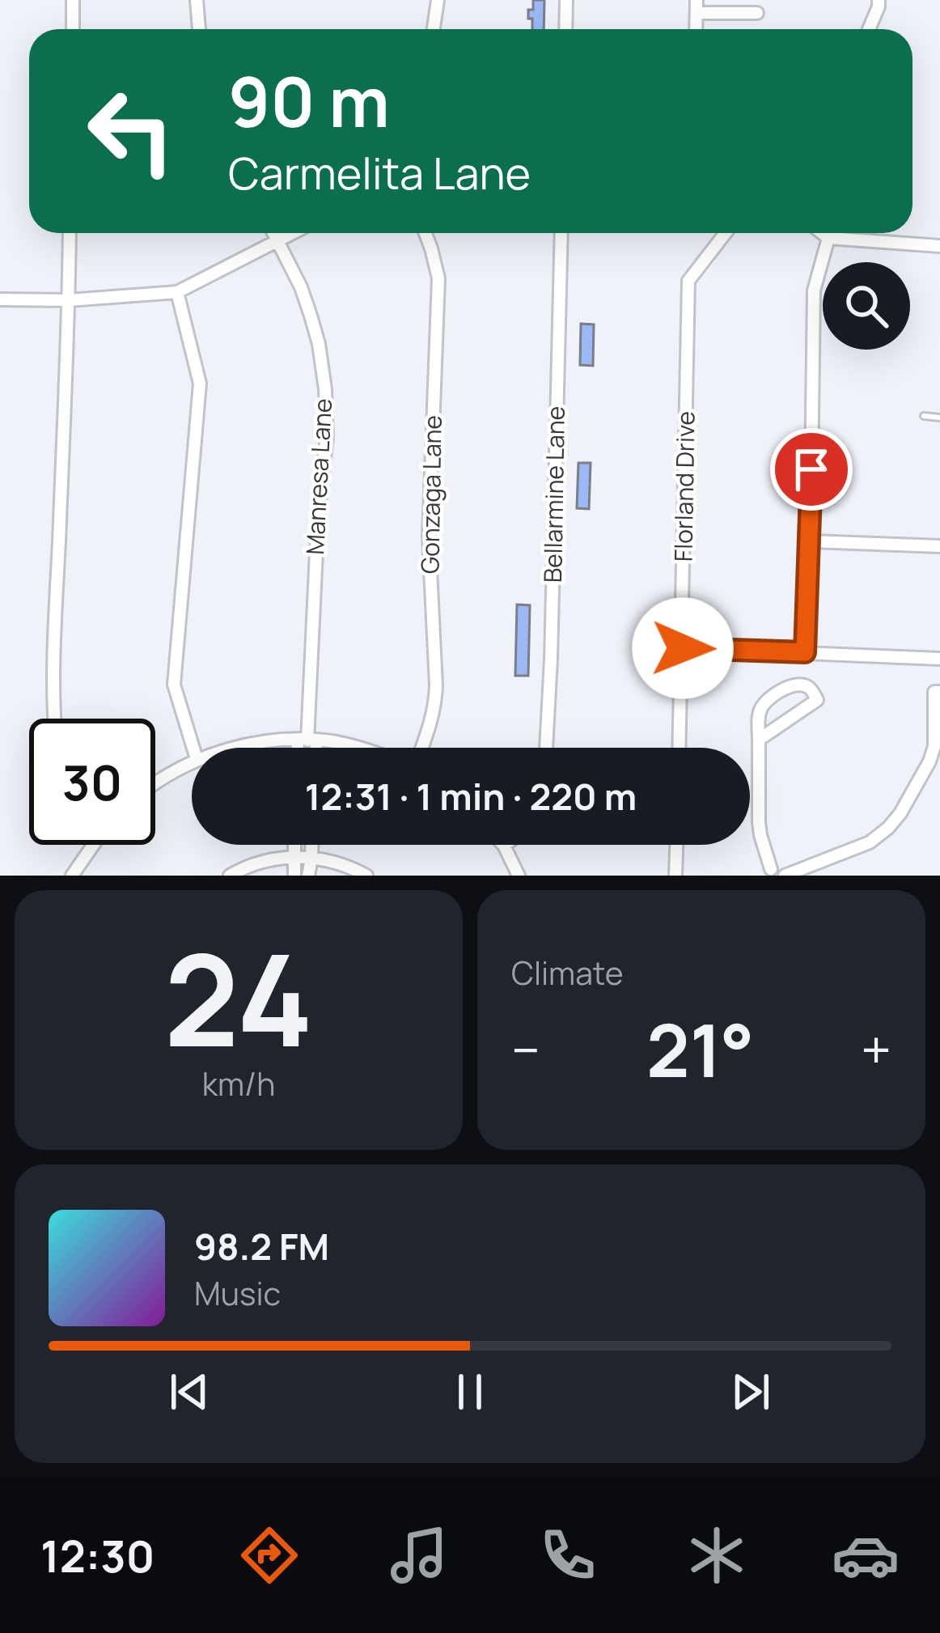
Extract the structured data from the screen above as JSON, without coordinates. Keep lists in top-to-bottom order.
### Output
{
  "streets": {
    "street": [
      "Manresa Lane",
      "Florland Drive",
      "Gonzaga Lane",
      "Bellarmine Lane"
    ]
  },
  "page": {
    "turn": ["90 m", "Carmelita Lane"],
    "limit": "30",
    "trip": "12:31 · 1 min · 220 m",
    "tile": [
      ["24", "km/h"],
      "Climate"
    ],
    "heat": ["−", "21°", "+"],
    "song": ["98.2 FM", "Music"],
    "tabs": "12:30"
  }
}
